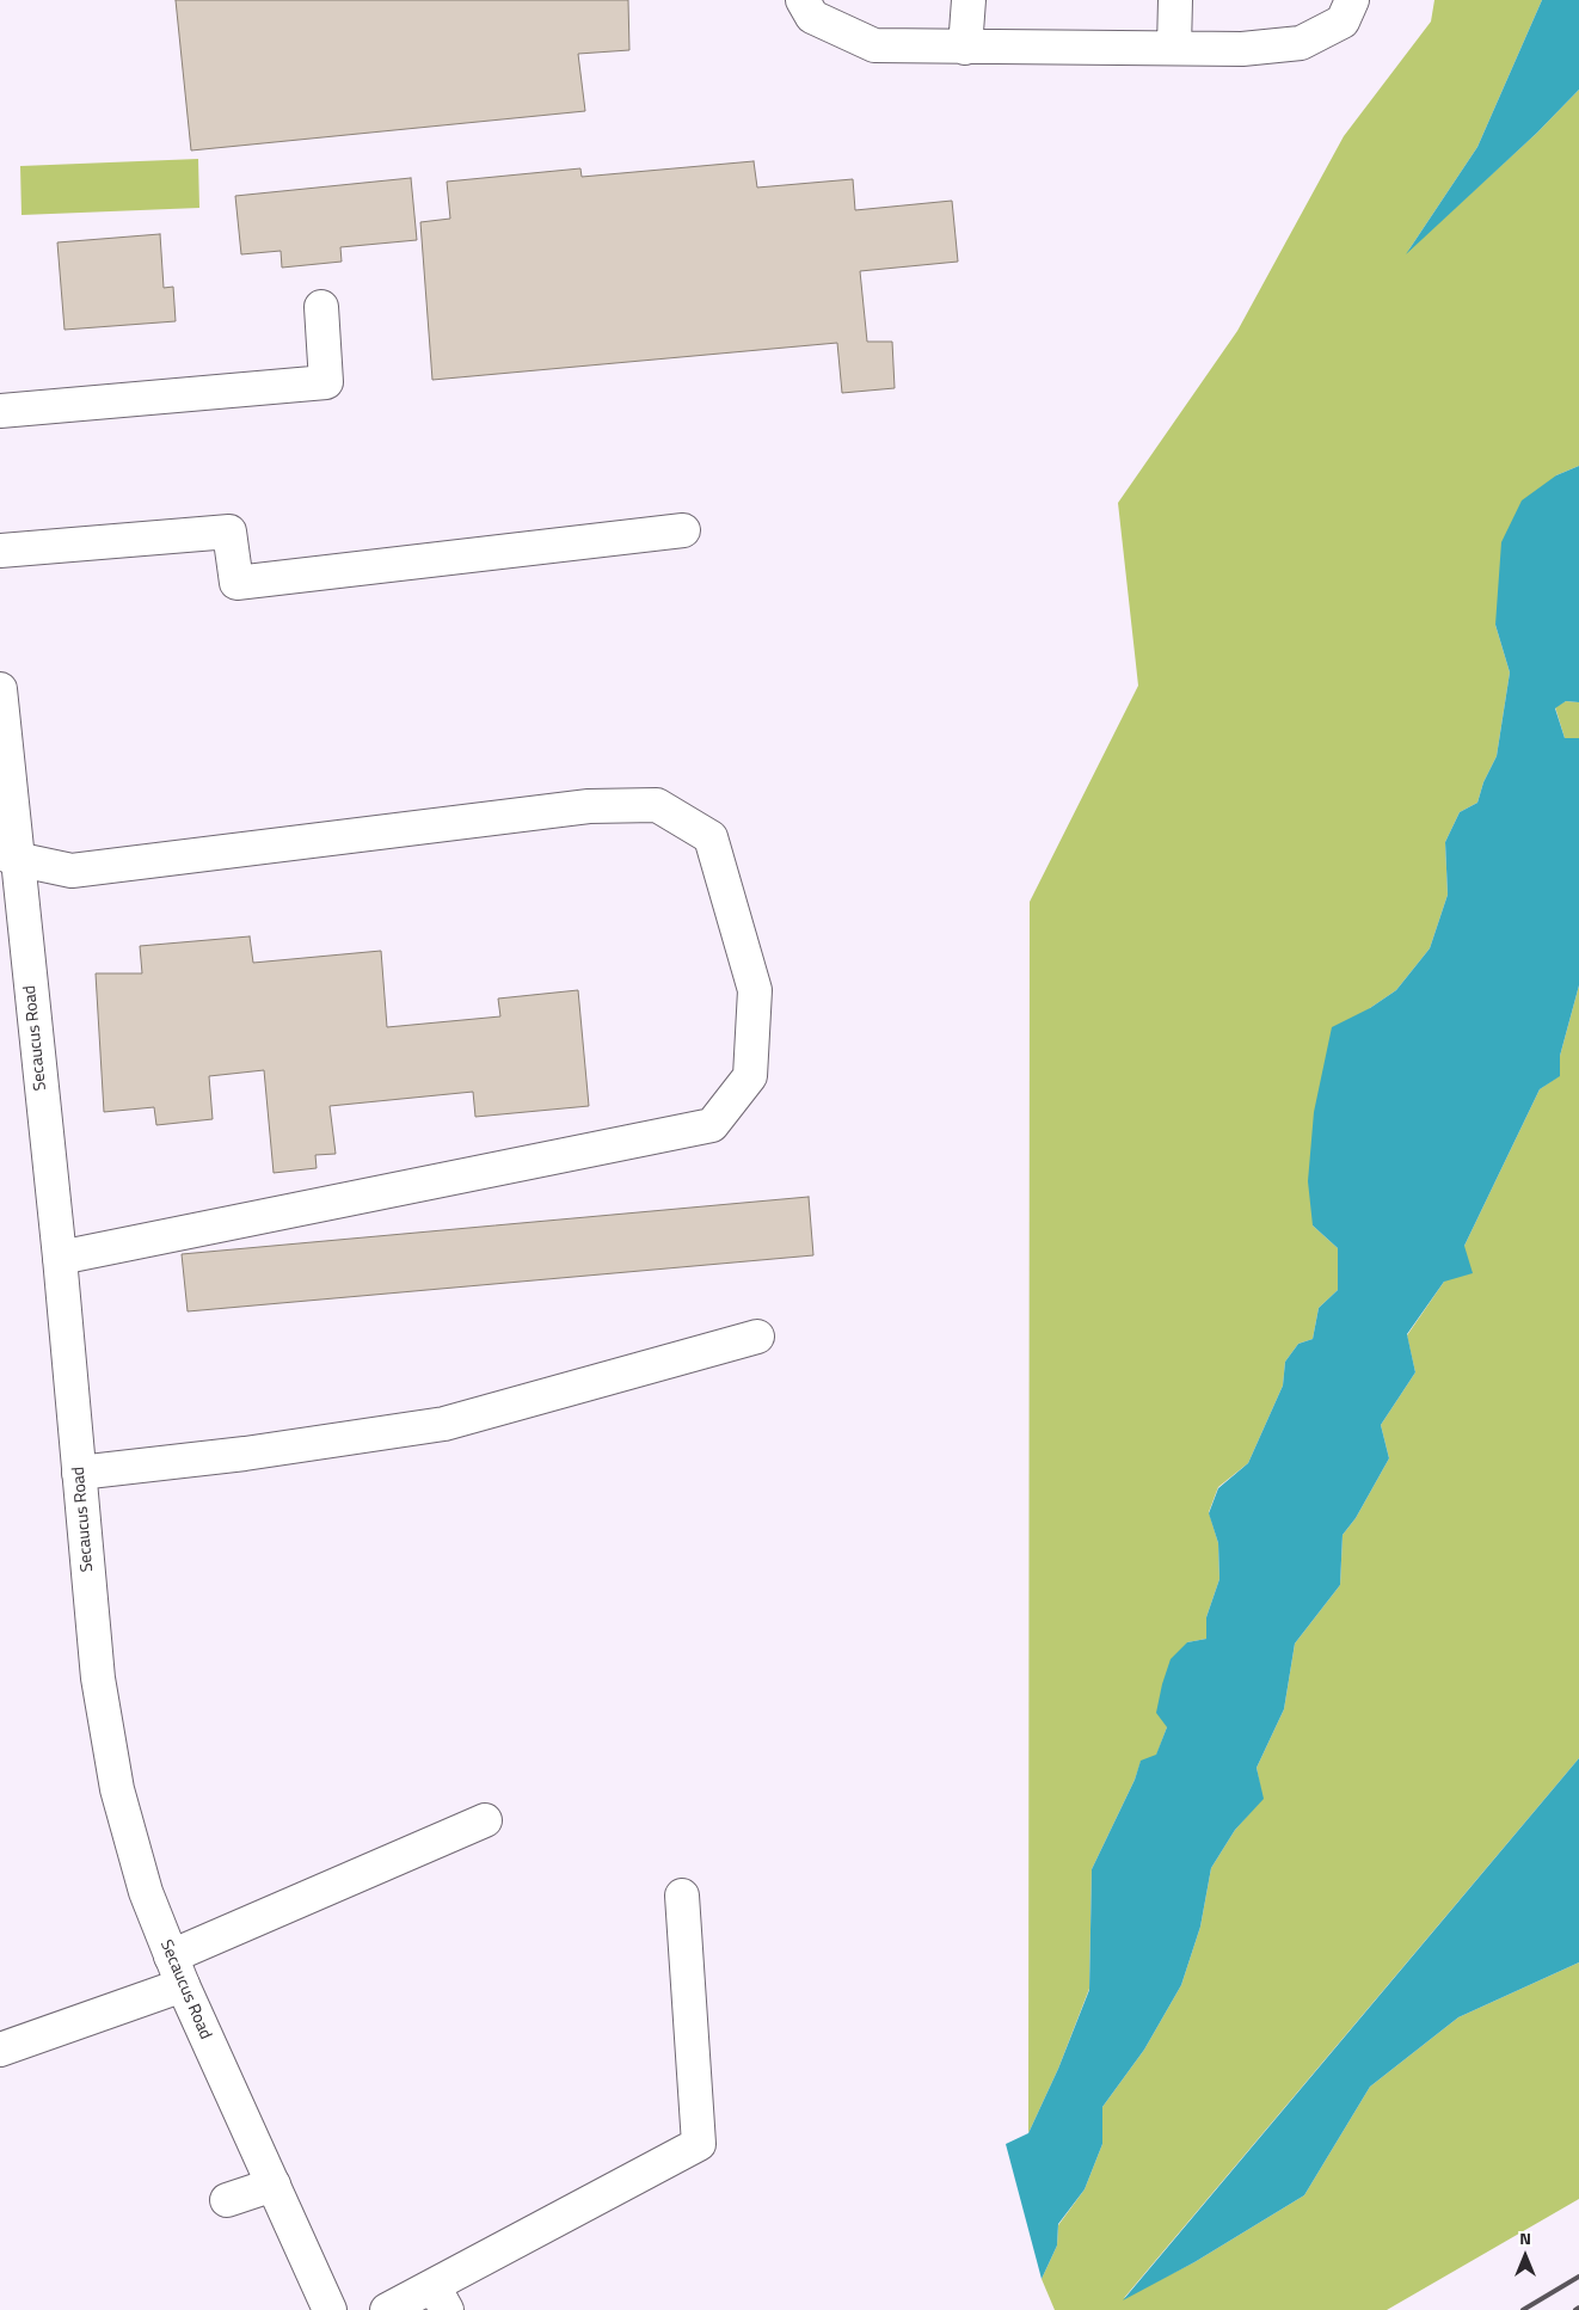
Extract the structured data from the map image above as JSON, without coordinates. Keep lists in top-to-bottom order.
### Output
{
  "streets": {
    "main road": ["Secaucus Road"]
  },
  "north": "top"
}
